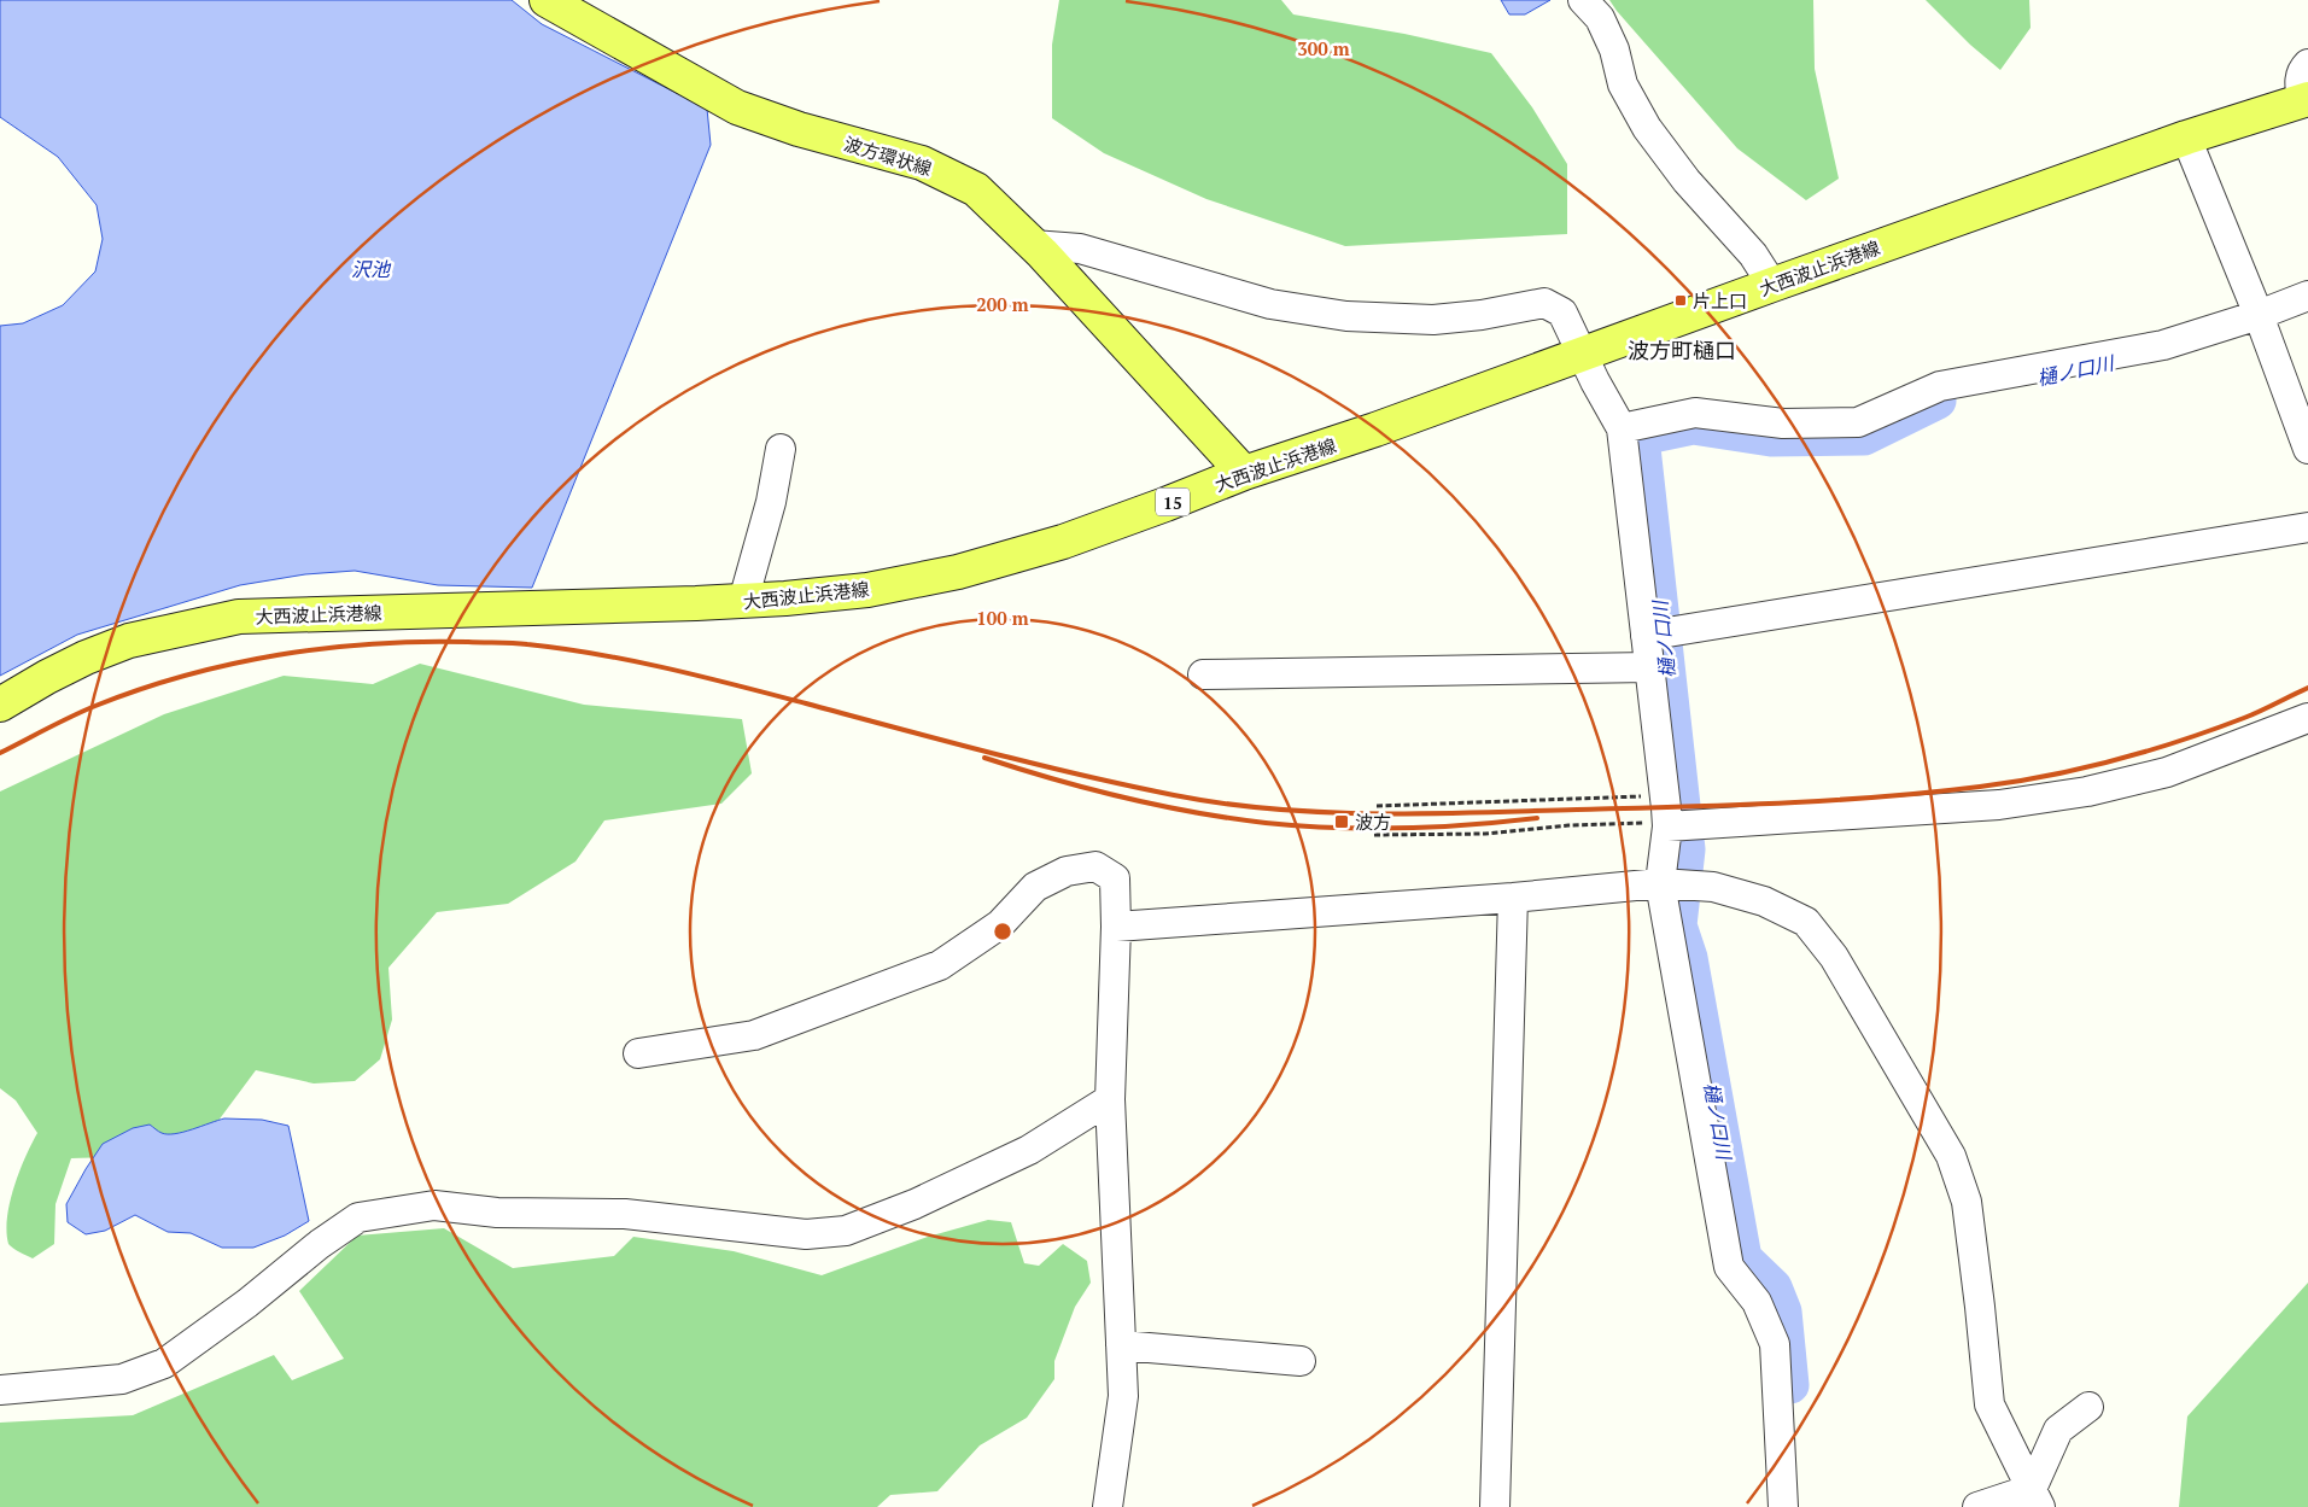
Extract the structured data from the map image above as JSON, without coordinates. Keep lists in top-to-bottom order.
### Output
{
  "streets": {
    "main road": ["波方環状線", "大西波止浜港線", "15"]
  },
  "crossings": [
    ["波方環状線", "大西波止浜港線"]
  ],
  "districts": ["波方町樋口"],
  "water": ["沢池", "樋ノ口川"],
  "places": {
    "transit": ["片上口", "波方"]
  },
  "rings": ["300 m", "200 m", "100 m"]
}
